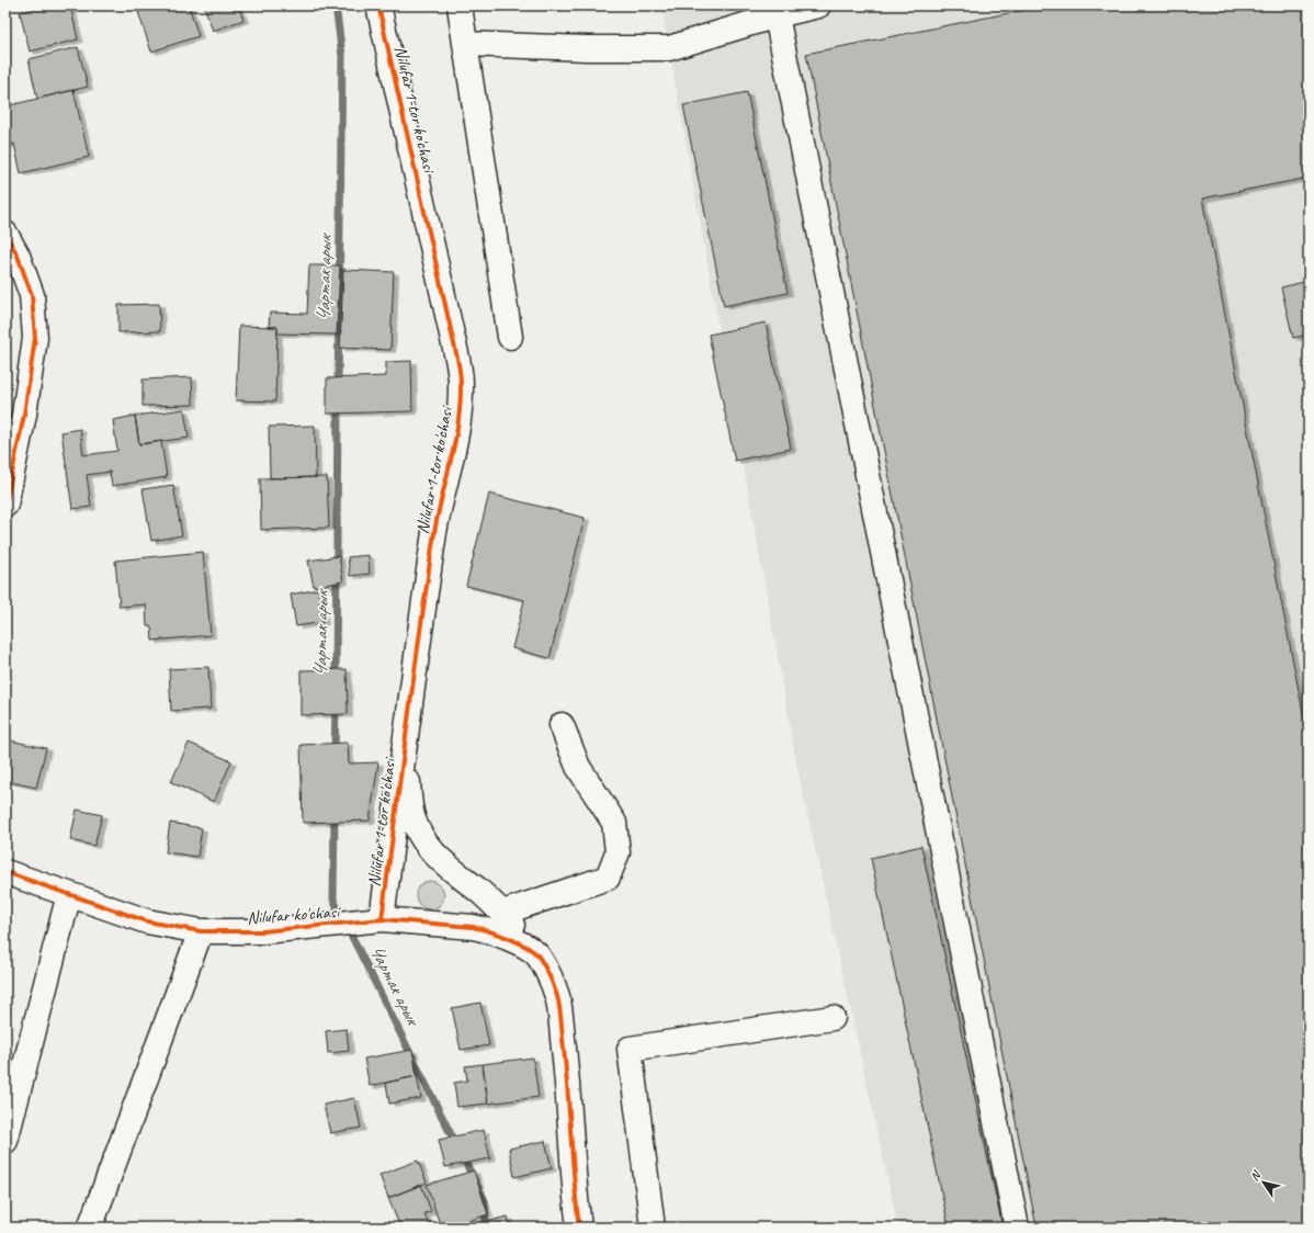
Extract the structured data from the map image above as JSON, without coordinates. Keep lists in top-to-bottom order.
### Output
{
  "streets": {
    "street": ["Nilufar 1-tor ko'chasi", "Nilufar ko'chasi"]
  },
  "crossings": [
    ["Nilufar 1-tor ko'chasi", "Nilufar ko'chasi"]
  ],
  "water": ["Чартак арык"],
  "north": "top left"
}
